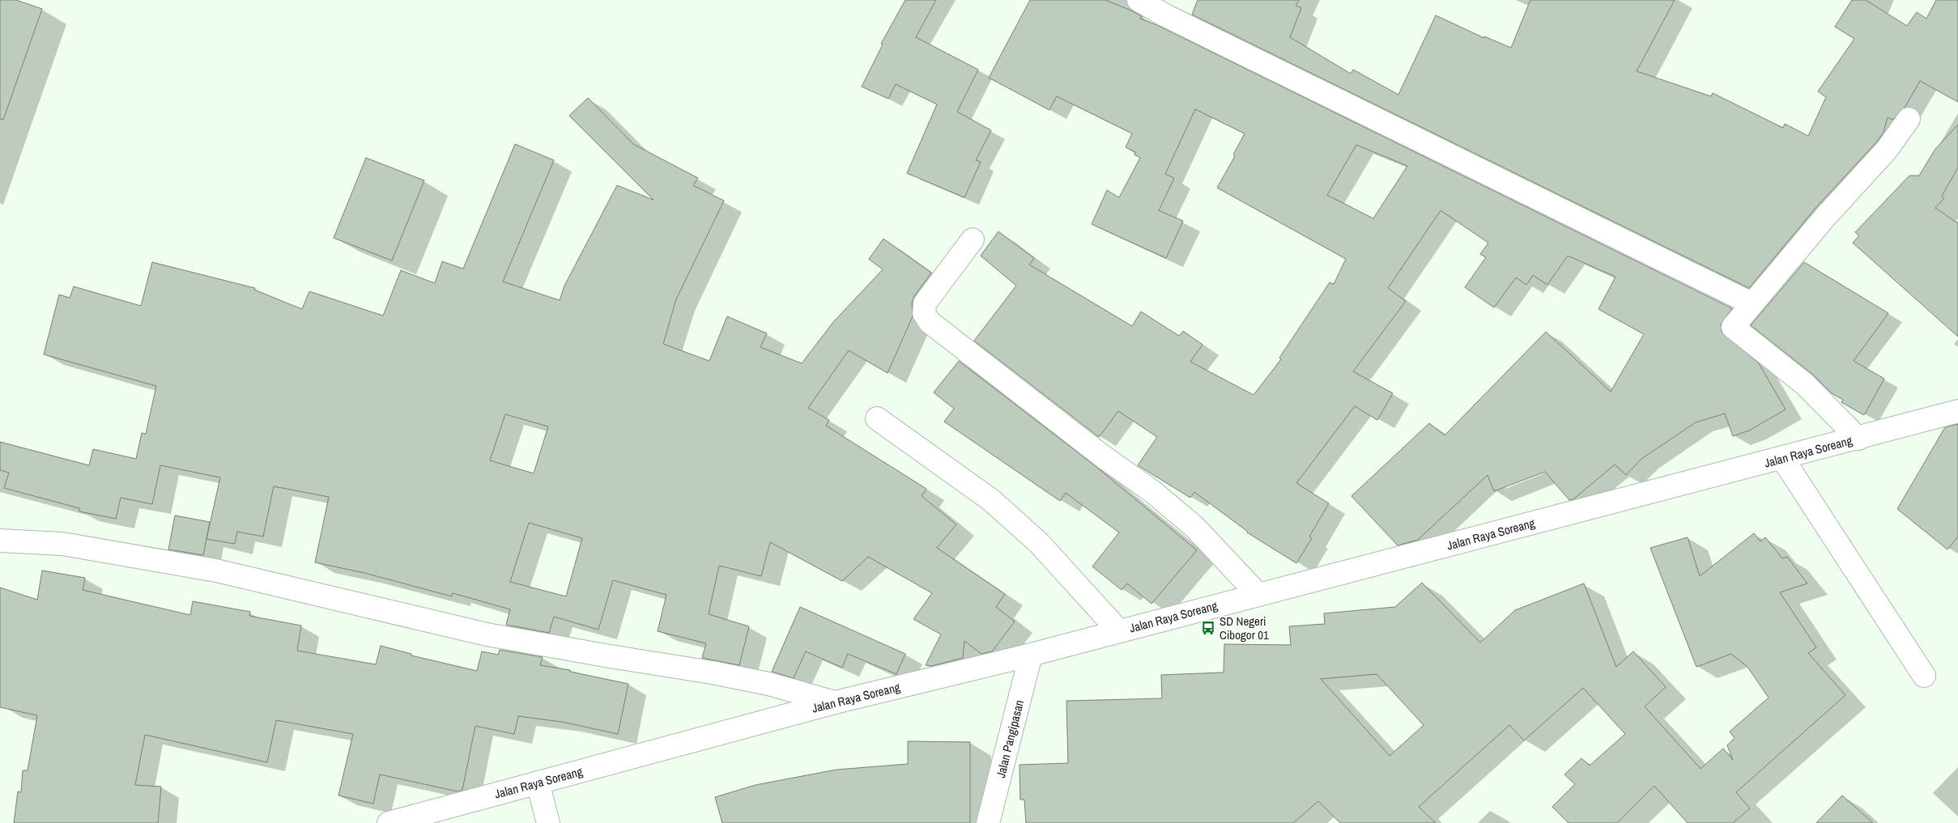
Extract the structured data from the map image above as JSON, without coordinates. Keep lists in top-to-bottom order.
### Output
{
  "streets": {
    "street": ["Jalan Raya Soreang", "Jalan Pangipasan"]
  },
  "crossings": [
    ["Jalan Raya Soreang", "Jalan Pangipasan"]
  ],
  "places": {
    "bus stop": ["SD Negeri Cibogor 01"]
  }
}
